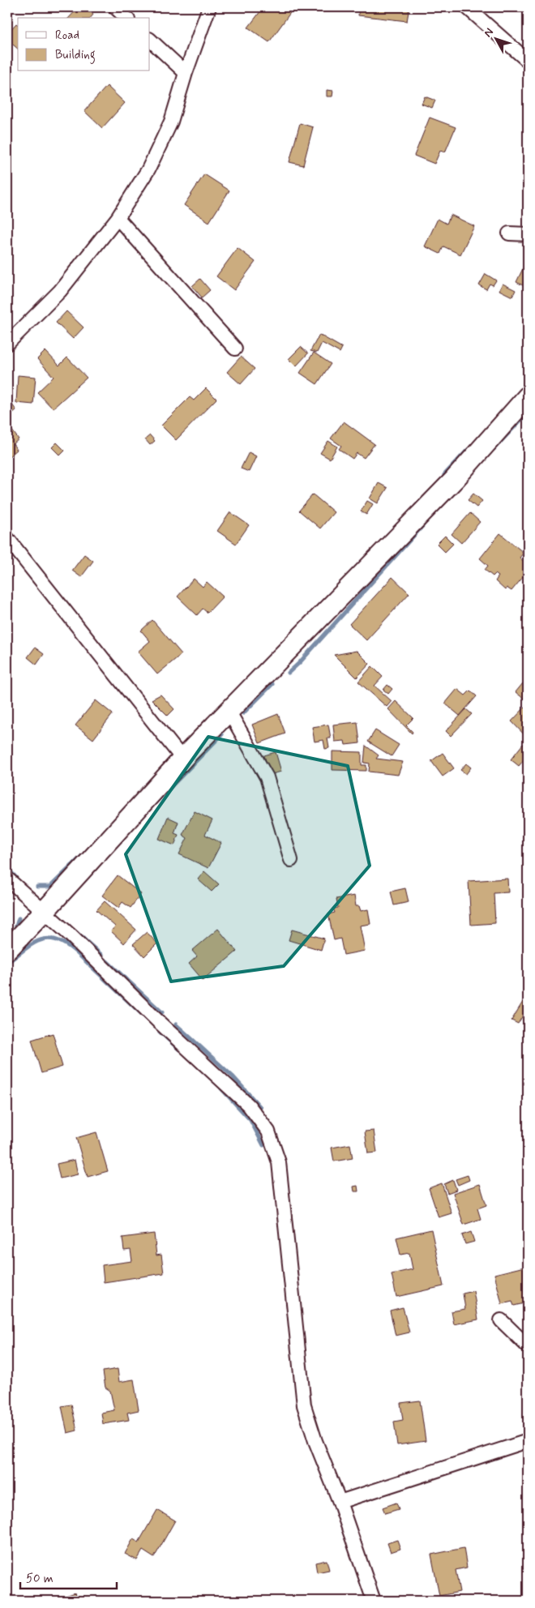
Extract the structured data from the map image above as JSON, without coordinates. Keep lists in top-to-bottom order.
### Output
{
  "legend": ["Road", "Building"],
  "scale_bar": "50 m",
  "north": "top left"
}
